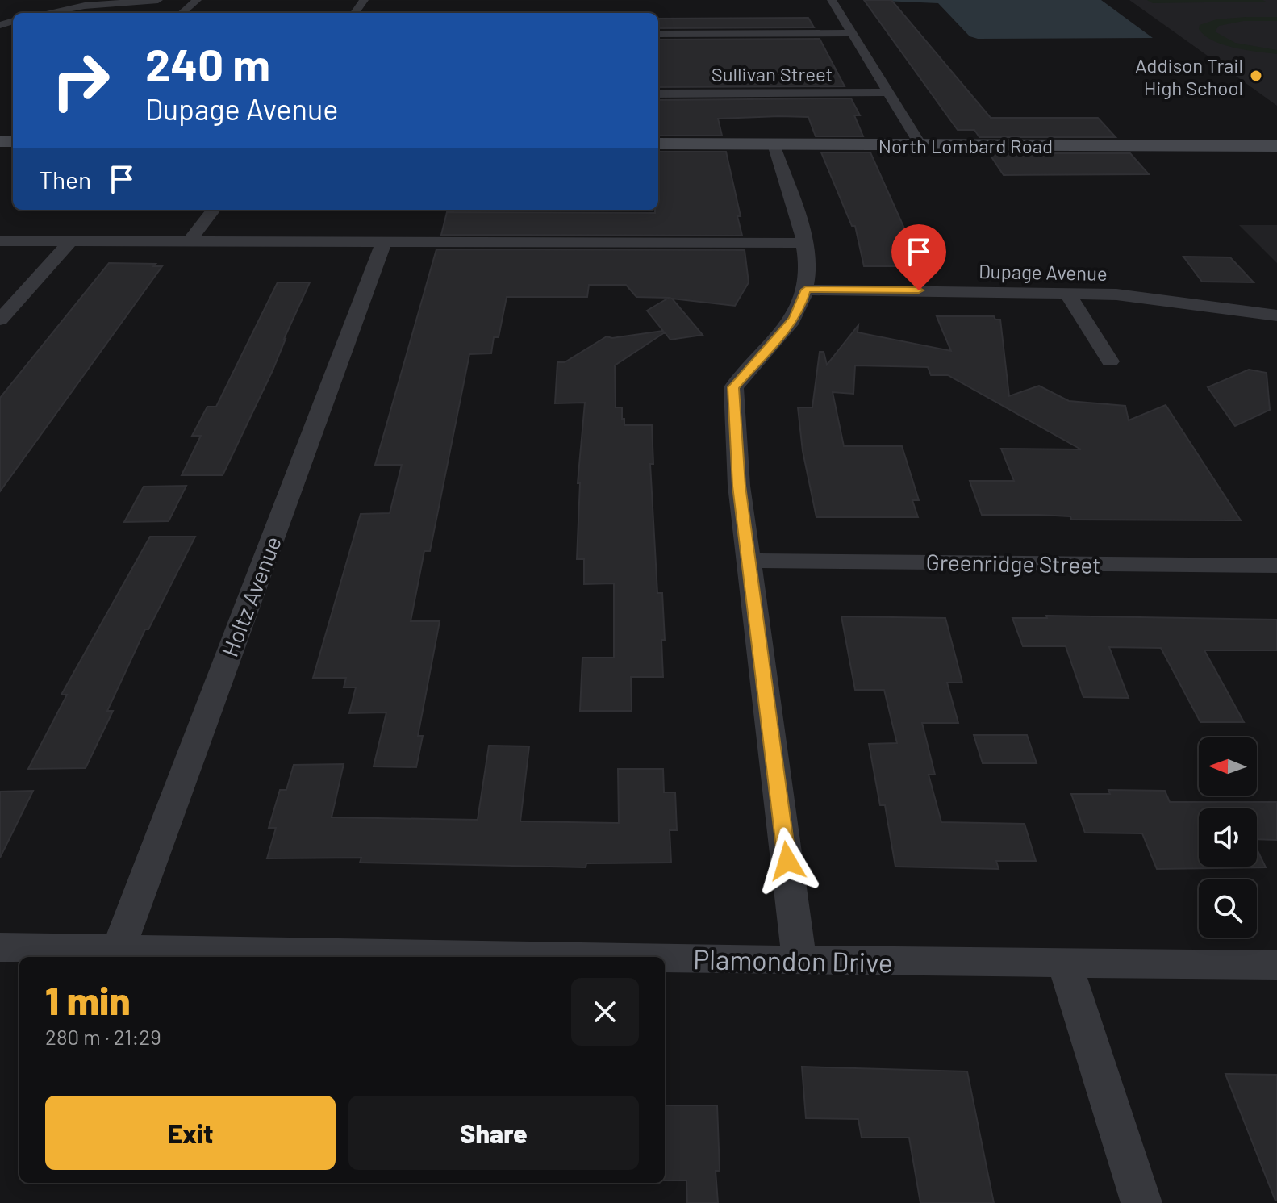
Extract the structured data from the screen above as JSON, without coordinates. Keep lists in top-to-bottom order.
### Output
{
  "streets": {
    "street": [
      "Sullivan Street",
      "North Lombard Road",
      "Dupage Avenue",
      "Greenridge Street",
      "Holtz Avenue",
      "Plamondon Drive"
    ]
  },
  "crossings": [
    ["Holtz Avenue", "Plamondon Drive"]
  ],
  "places": ["Addison Trail High School"],
  "north": "left",
  "page": {
    "turn": ["240 m", "Dupage Avenue"],
    "then": "Then",
    "heading": ["1 min", "280 m · 21:29"],
    "buttons": ["Exit", "Share"]
  }
}
